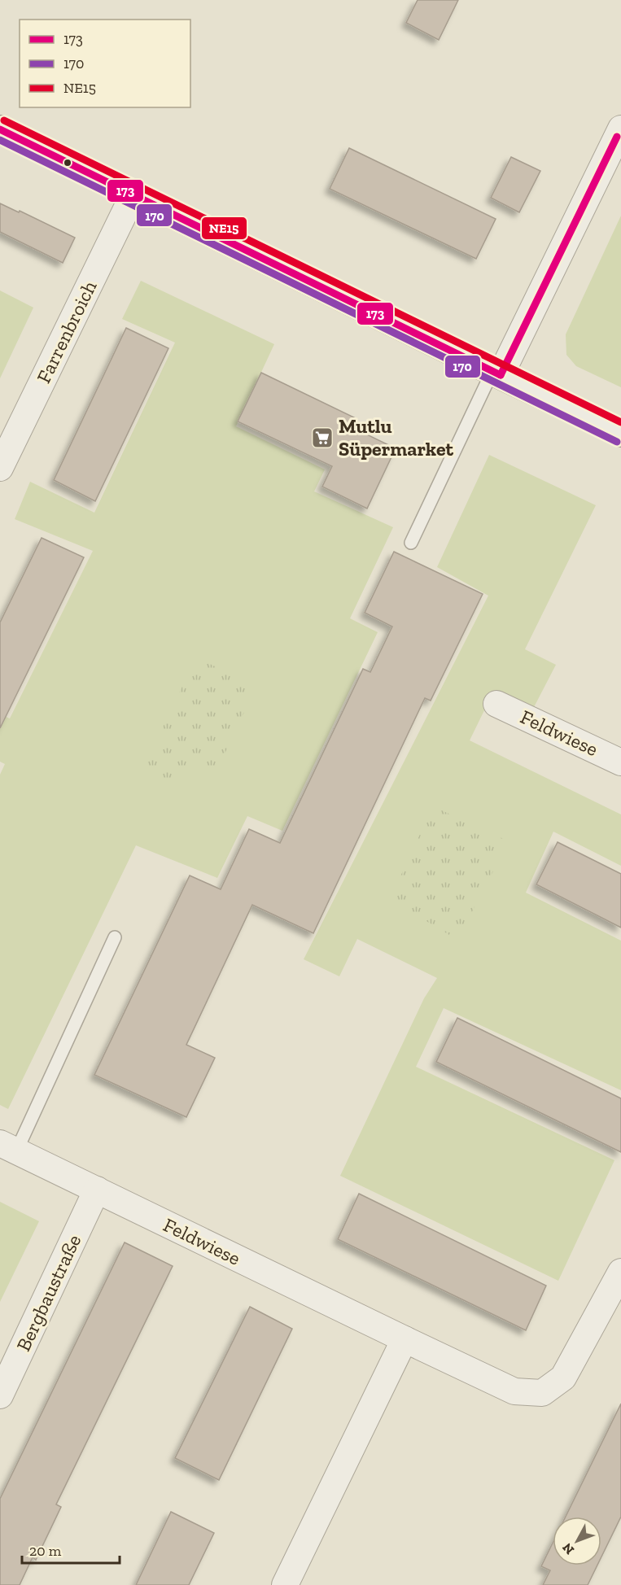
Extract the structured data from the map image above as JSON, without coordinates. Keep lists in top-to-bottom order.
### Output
{
  "streets": {
    "street": ["Farrenbroich", "Feldwiese", "Bergbaustraße"]
  },
  "crossings": [
    ["Feldwiese", "Bergbaustraße"]
  ],
  "places": {
    "supermarket": ["Mutlu Süpermarket"]
  },
  "lines": ["transit line NE15", "transit line 173", "transit line 170"],
  "legend": ["173", "170", "NE15"],
  "scale_bar": "20 m",
  "north": "bottom left"
}
